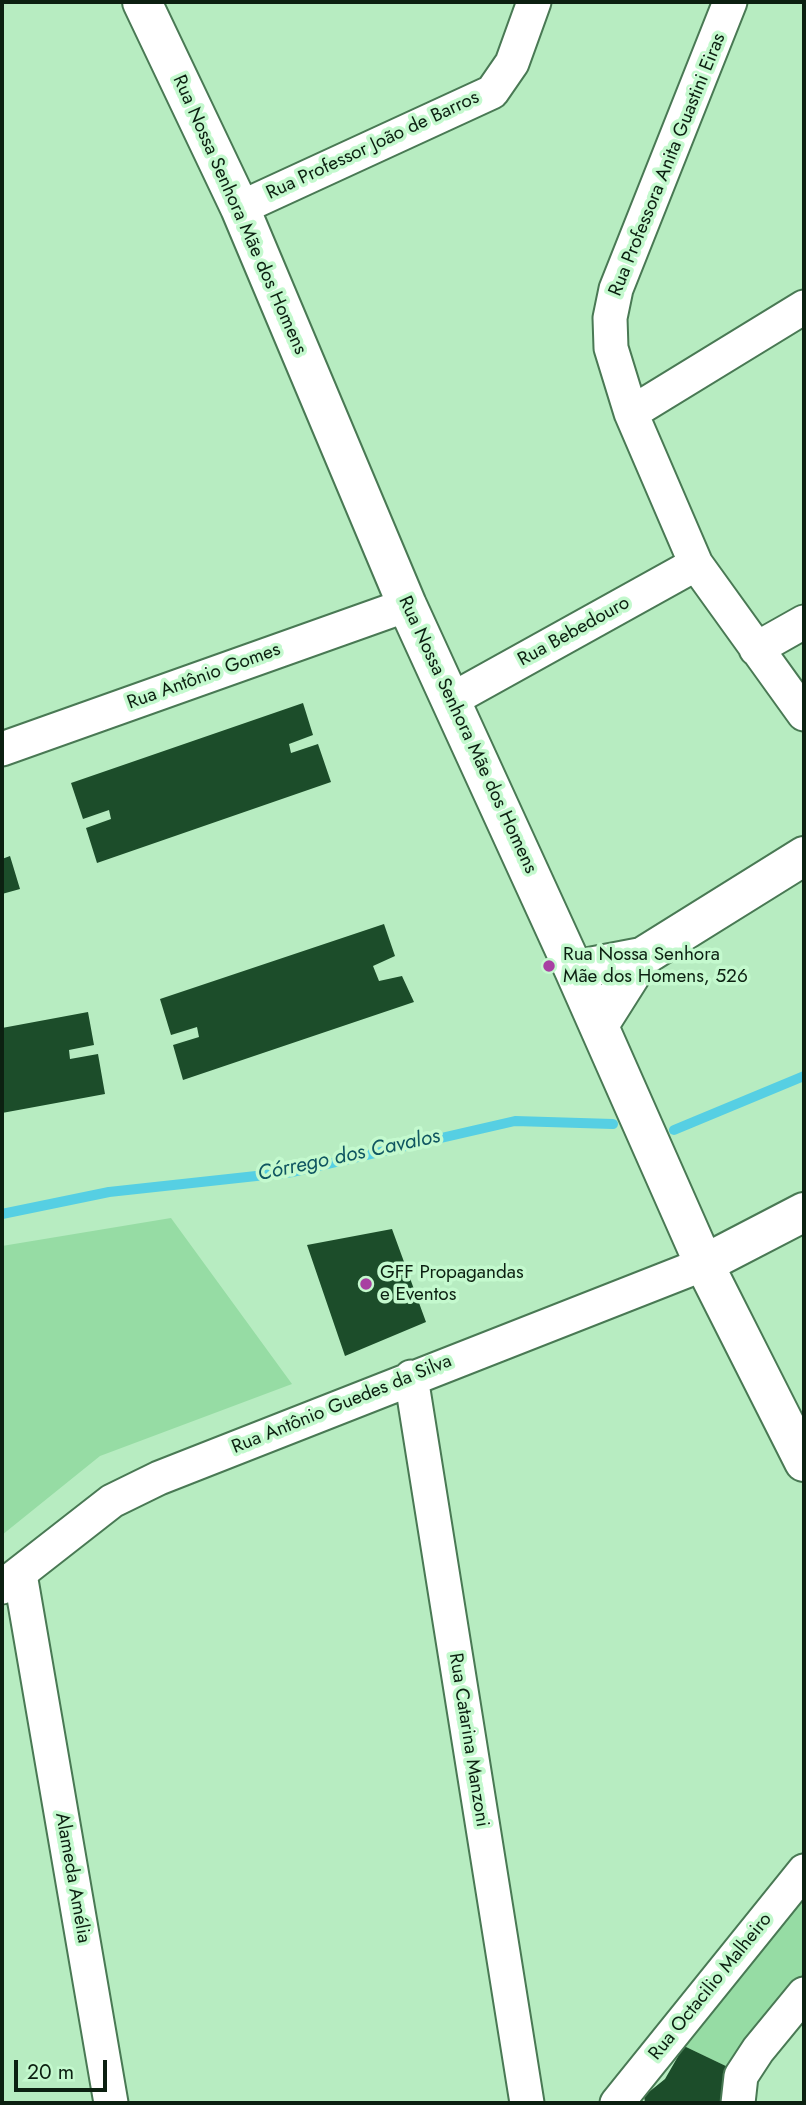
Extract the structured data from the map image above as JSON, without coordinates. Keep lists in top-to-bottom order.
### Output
{
  "streets": {
    "street": [
      "Rua Professor João de Barros",
      "Rua Professora Anita Guastini Eiras",
      "Rua Nossa Senhora Mãe dos Homens",
      "Rua Bebedouro",
      "Rua Antônio Gomes",
      "Rua Antônio Guedes da Silva",
      "Rua Catarina Manzoni",
      "Alameda Amélia",
      "Rua Octacilio Malheiro"
    ]
  },
  "crossings": [
    ["Rua Professor João de Barros", "Rua Nossa Senhora Mãe dos Homens"],
    ["Rua Professora Anita Guastini Eiras", "Rua Bebedouro"],
    ["Rua Nossa Senhora Mãe dos Homens", "Rua Bebedouro"],
    ["Rua Nossa Senhora Mãe dos Homens", "Rua Antônio Gomes"],
    ["Rua Nossa Senhora Mãe dos Homens", "Rua Antônio Guedes da Silva"],
    ["Rua Antônio Guedes da Silva", "Rua Catarina Manzoni"],
    ["Rua Antônio Guedes da Silva", "Alameda Amélia"]
  ],
  "water": ["Córrego dos Cavalos"],
  "places": ["Rua Nossa Senhora Mãe dos Homens, 526", "GFF Propagandas e Eventos"],
  "scale_bar": "20 m"
}
